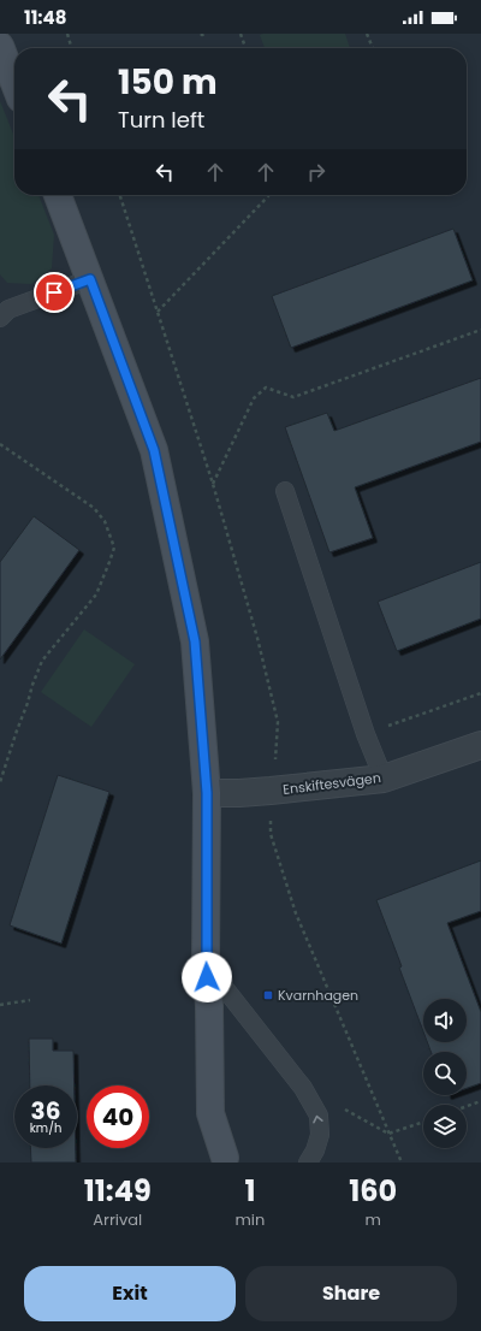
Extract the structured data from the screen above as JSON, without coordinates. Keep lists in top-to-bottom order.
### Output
{
  "streets": {
    "street": ["Enskiftesvägen"]
  },
  "places": {
    "transit": ["Kvarnhagen"]
  },
  "page": {
    "status": "11:48",
    "turn": ["150 m", "Turn left"],
    "speed": "36 km/h",
    "limit": "40",
    "eta": [
      "11:49",
      "Arrival",
      "1",
      "min",
      "160",
      "m"
    ],
    "buttons": ["Exit", "Share"]
  }
}
